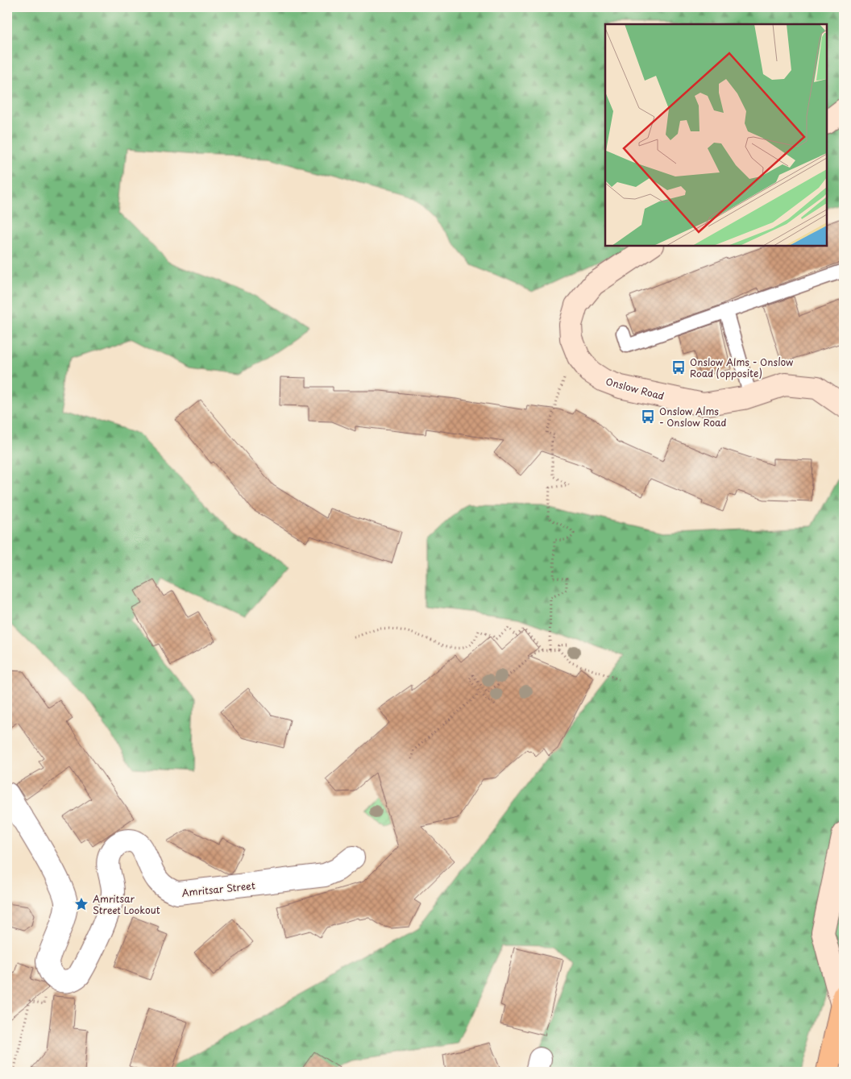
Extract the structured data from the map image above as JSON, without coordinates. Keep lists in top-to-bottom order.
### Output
{
  "streets": {
    "main road": ["Onslow Road"],
    "street": ["Amritsar Street"]
  },
  "places": {
    "bus stop": ["Onslow Alms - Onslow Road (opposite)", "Onslow Alms - Onslow Road"],
    "place": ["Amritsar Street Lookout"]
  }
}
